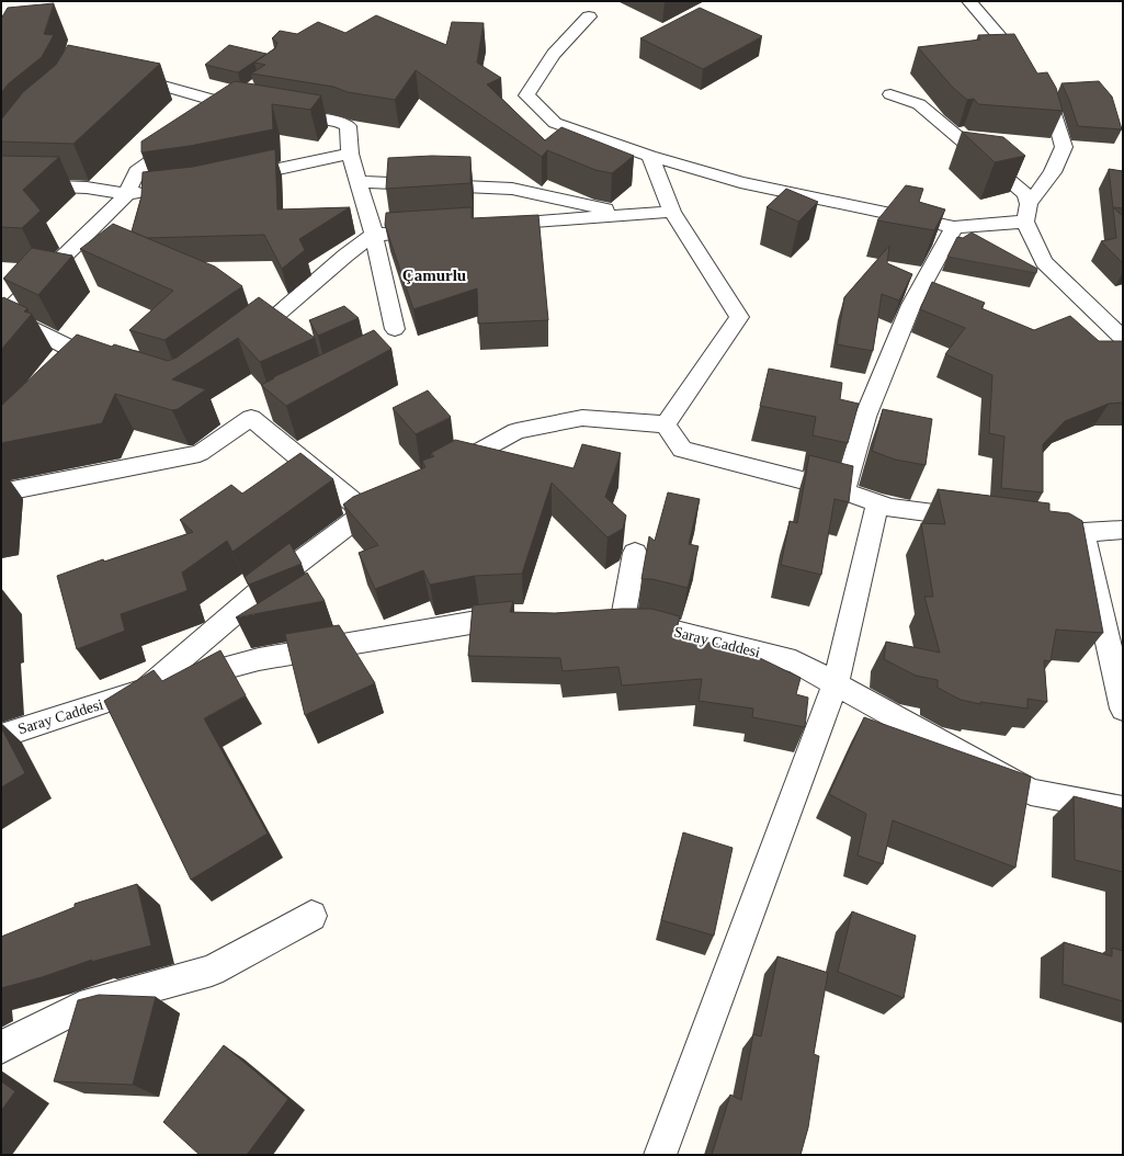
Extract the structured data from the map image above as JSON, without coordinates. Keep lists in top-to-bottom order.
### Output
{
  "streets": {
    "street": ["Saray Caddesi"]
  },
  "districts": ["Çamurlu"]
}
